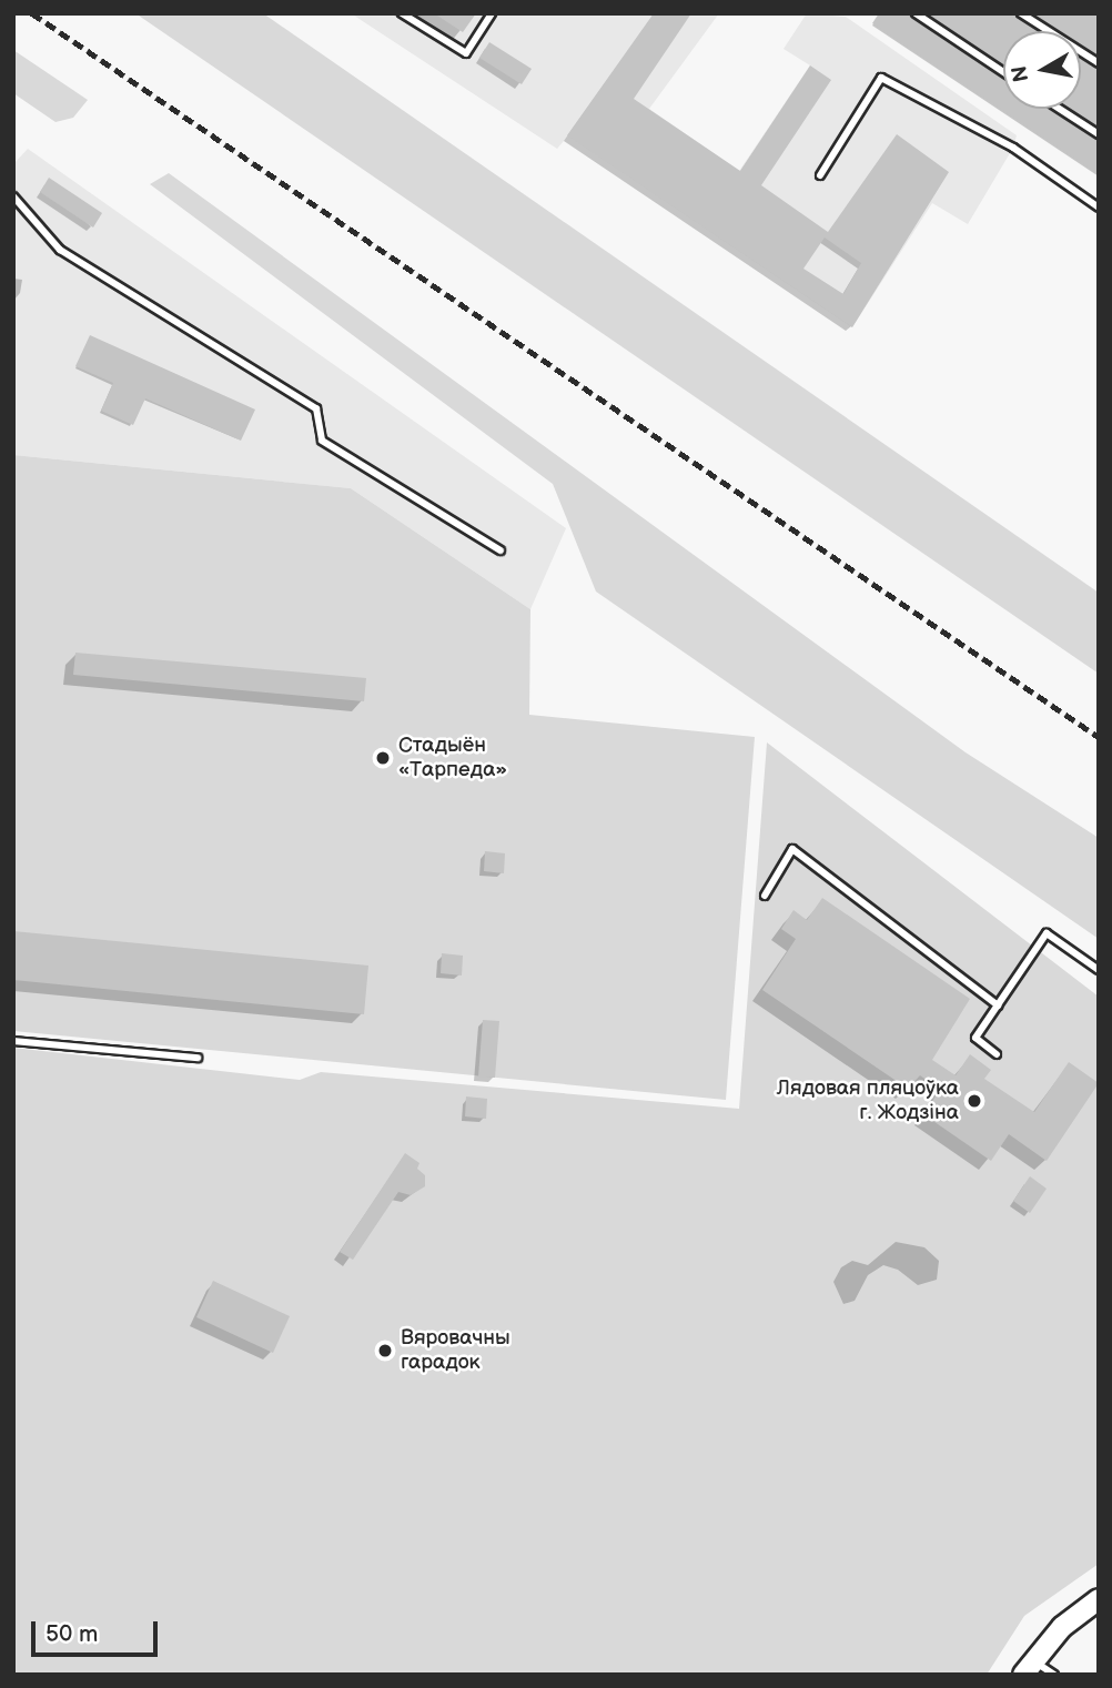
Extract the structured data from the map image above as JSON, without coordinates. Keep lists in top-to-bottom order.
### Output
{
  "places": ["Стадыён «Тарпеда»", "Лядовая пляцоўка г. Жодзіна", "Вяровачны гарадок"],
  "scale_bar": "50 m",
  "north": "left"
}
